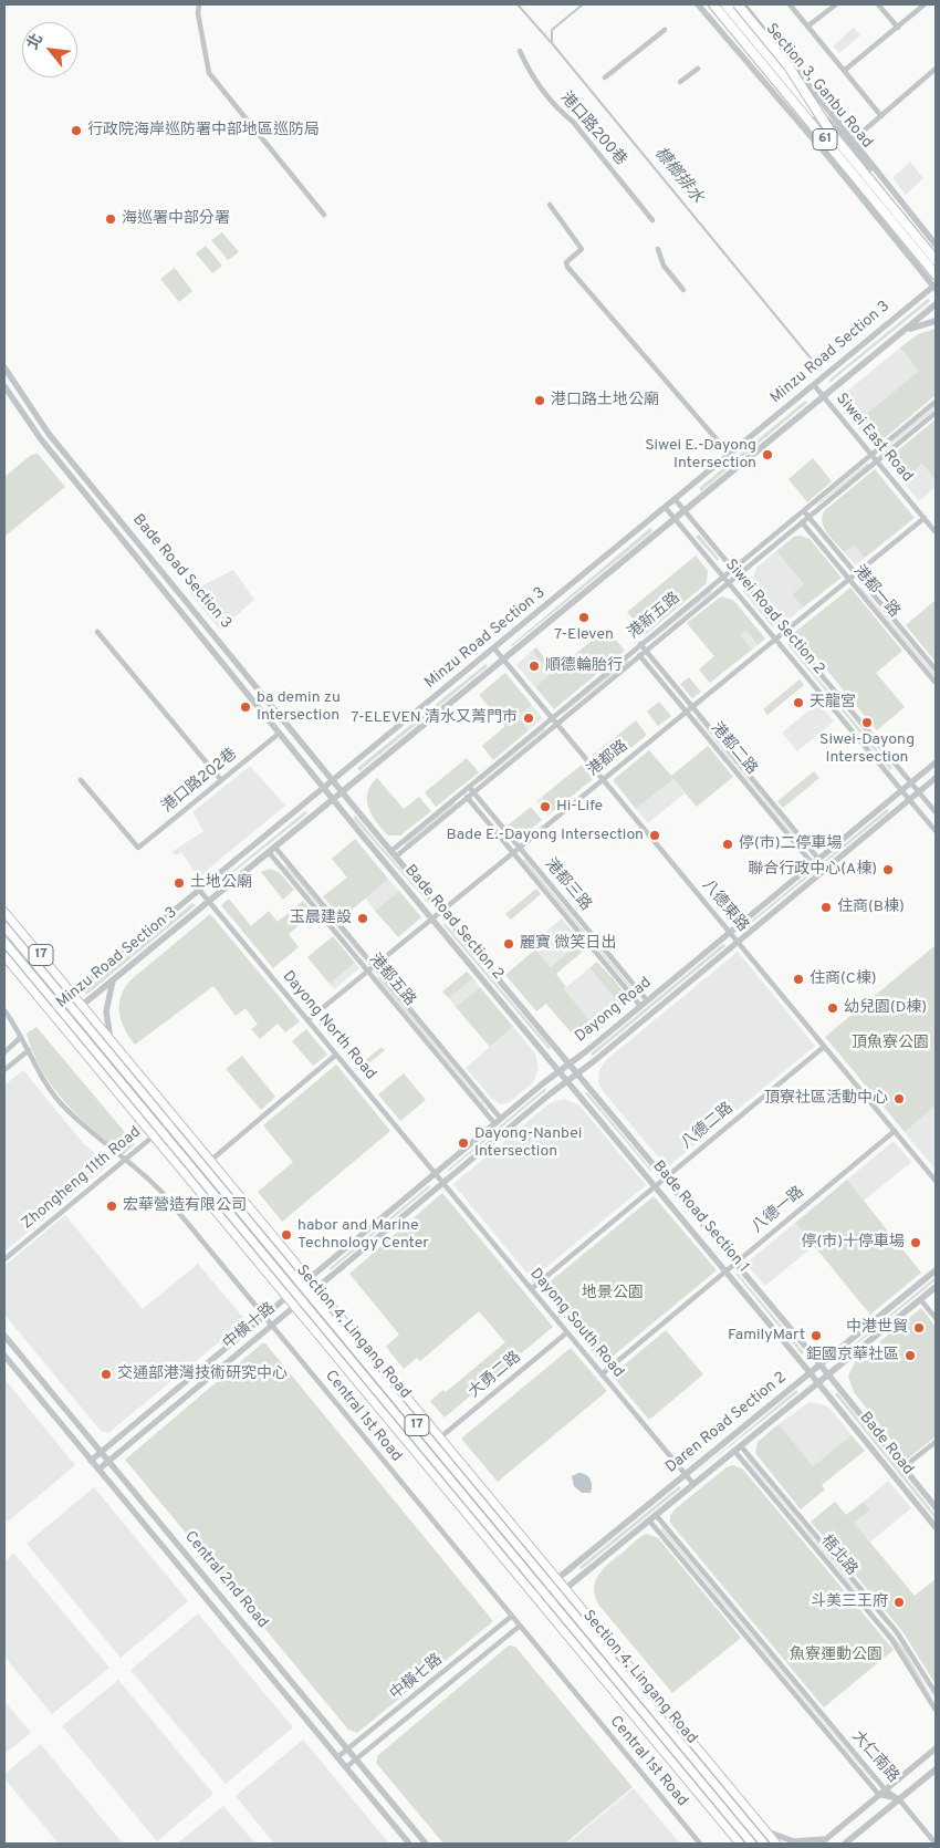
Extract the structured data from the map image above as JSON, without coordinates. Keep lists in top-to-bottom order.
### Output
{
  "streets": {
    "highway": ["61"],
    "main road": ["17", "Section 4, Lingang Road"],
    "street": [
      "Section 3, Ganbu Road",
      "港口路200巷",
      "Minzu Road Section 3",
      "Siwei East Road",
      "Bade Road Section 3",
      "港都一路",
      "港新五路",
      "Siwei Road Section 2",
      "港都二路",
      "港都路",
      "港口路202巷",
      "港都三路",
      "八德東路",
      "Bade Road Section 2",
      "港都五路",
      "Dayong Road",
      "Dayong North Road",
      "八德二路",
      "Zhongheng 11th Road",
      "八德一路",
      "Bade Road Section 1",
      "Dayong South Road",
      "中橫十路",
      "大勇二路",
      "Central 1st Road",
      "Daren Road Section 2",
      "Bade Road",
      "梧北路",
      "Central 2nd Road",
      "中橫七路",
      "大仁南路"
    ]
  },
  "crossings": [
    ["Minzu Road Section 3", "Siwei East Road"],
    ["Minzu Road Section 3", "Bade Road Section 3"],
    ["Minzu Road Section 3", "Siwei Road Section 2"],
    ["Minzu Road Section 3", "八德東路"],
    ["Minzu Road Section 3", "Bade Road Section 2"],
    ["Minzu Road Section 3", "17"],
    ["Minzu Road Section 3", "港都五路"],
    ["Minzu Road Section 3", "Dayong North Road"],
    ["Minzu Road Section 3", "Section 4, Lingang Road"],
    ["Siwei East Road", "港新五路"],
    ["Siwei East Road", "港都路"],
    ["Bade Road Section 3", "港口路202巷"],
    ["Bade Road Section 3", "Bade Road Section 2"],
    ["港都一路", "港新五路"],
    ["港都一路", "港都路"],
    ["港新五路", "Siwei Road Section 2"],
    ["港新五路", "港都二路"],
    ["港新五路", "港都三路"],
    ["港新五路", "八德東路"],
    ["港新五路", "Bade Road Section 2"],
    ["Siwei Road Section 2", "港都路"],
    ["Siwei Road Section 2", "Dayong Road"],
    ["港都二路", "港都路"],
    ["港都二路", "Dayong Road"],
    ["港都路", "港都三路"],
    ["港都路", "八德東路"],
    ["港都路", "Bade Road Section 2"],
    ["港都路", "港都五路"],
    ["港都路", "Dayong North Road"],
    ["港都三路", "Dayong Road"],
    ["八德東路", "Dayong Road"],
    ["八德東路", "八德二路"],
    ["八德東路", "八德一路"],
    ["Bade Road Section 2", "Dayong Road"],
    ["Bade Road Section 2", "Bade Road Section 1"],
    ["17", "Section 4, Lingang Road"],
    ["港都五路", "Dayong Road"],
    ["Dayong Road", "Dayong North Road"],
    ["Dayong Road", "Bade Road Section 1"],
    ["Dayong Road", "Dayong South Road"],
    ["Dayong Road", "中橫十路"],
    ["Dayong Road", "Section 4, Lingang Road"],
    ["Dayong North Road", "Dayong South Road"],
    ["八德二路", "Bade Road Section 1"],
    ["八德二路", "Dayong South Road"],
    ["Zhongheng 11th Road", "Section 4, Lingang Road"],
    ["Zhongheng 11th Road", "Central 1st Road"],
    ["八德一路", "Bade Road Section 1"],
    ["八德一路", "Dayong South Road"],
    ["Bade Road Section 1", "Daren Road Section 2"],
    ["Bade Road Section 1", "Bade Road"],
    ["Dayong South Road", "大勇二路"],
    ["Dayong South Road", "Daren Road Section 2"],
    ["中橫十路", "Section 4, Lingang Road"],
    ["中橫十路", "Central 1st Road"],
    ["中橫十路", "Central 2nd Road"],
    ["Section 4, Lingang Road", "大勇二路"],
    ["Section 4, Lingang Road", "Daren Road Section 2"],
    ["Central 1st Road", "中橫七路"],
    ["Daren Road Section 2", "Bade Road"],
    ["Daren Road Section 2", "梧北路"],
    ["Daren Road Section 2", "大仁南路"],
    ["Central 2nd Road", "中橫七路"]
  ],
  "water": ["槺榔排水"],
  "parks": ["頂魚寮公園", "地景公園", "魚寮運動公園"],
  "places": [
    "行政院海岸巡防署中部地區巡防局",
    "海巡署中部分署",
    "港口路土地公廟",
    "Siwei E.-Dayong Intersection",
    "7-Eleven",
    "順德輪胎行",
    "天龍宮",
    "ba demin zu Intersection",
    "7-ELEVEN 清水又菁門市",
    "Siwei-Dayong Intersection",
    "Hi-Life",
    "Bade E.-Dayong Intersection",
    "停(市)二停車場",
    "聯合行政中心(A棟)",
    "土地公廟",
    "住商(B棟)",
    "玉晨建設",
    "麗寶 微笑日出",
    "住商(C棟)",
    "幼兒園(D棟)",
    "頂寮社區活動中心",
    "Dayong-Nanbei Intersection",
    "宏華營造有限公司",
    "habor and Marine Technology Center",
    "停(市)十停車場",
    "中港世貿",
    "FamilyMart",
    "鉅國京華社區",
    "交通部港灣技術研究中心",
    "斗美三王府"
  ],
  "north": "top left"
}
